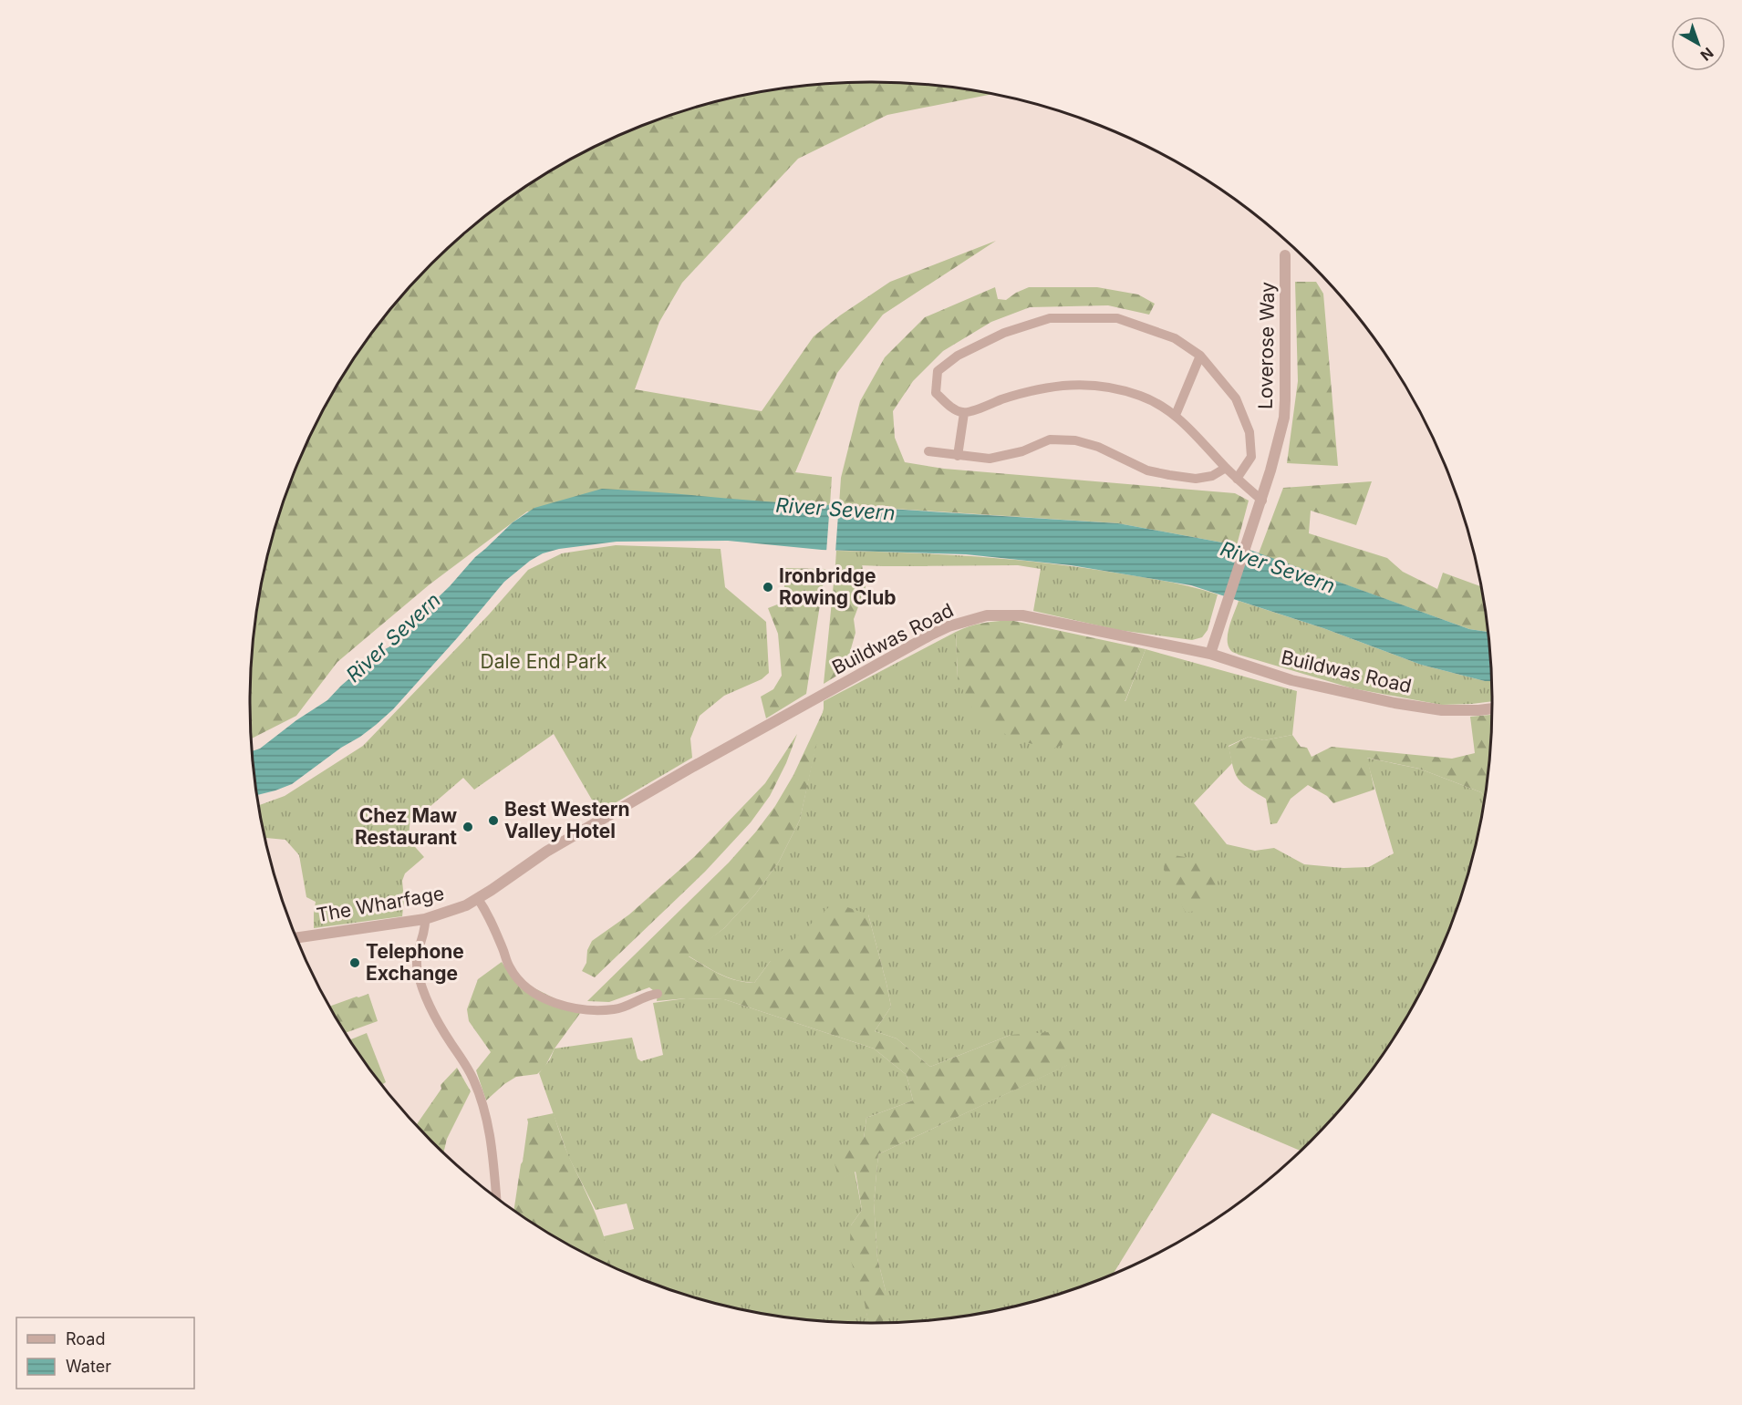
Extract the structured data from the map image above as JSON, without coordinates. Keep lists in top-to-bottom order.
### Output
{
  "streets": {
    "street": ["Loverose Way", "Buildwas Road", "The Wharfage"]
  },
  "crossings": [
    ["Loverose Way", "Buildwas Road"],
    ["Buildwas Road", "The Wharfage"]
  ],
  "water": ["River Severn"],
  "parks": ["Dale End Park"],
  "places": [
    "Ironbridge Rowing Club",
    "Best Western Valley Hotel",
    "Chez Maw Restaurant",
    "Telephone Exchange"
  ],
  "legend": ["Road", "Water"],
  "north": "bottom right"
}
